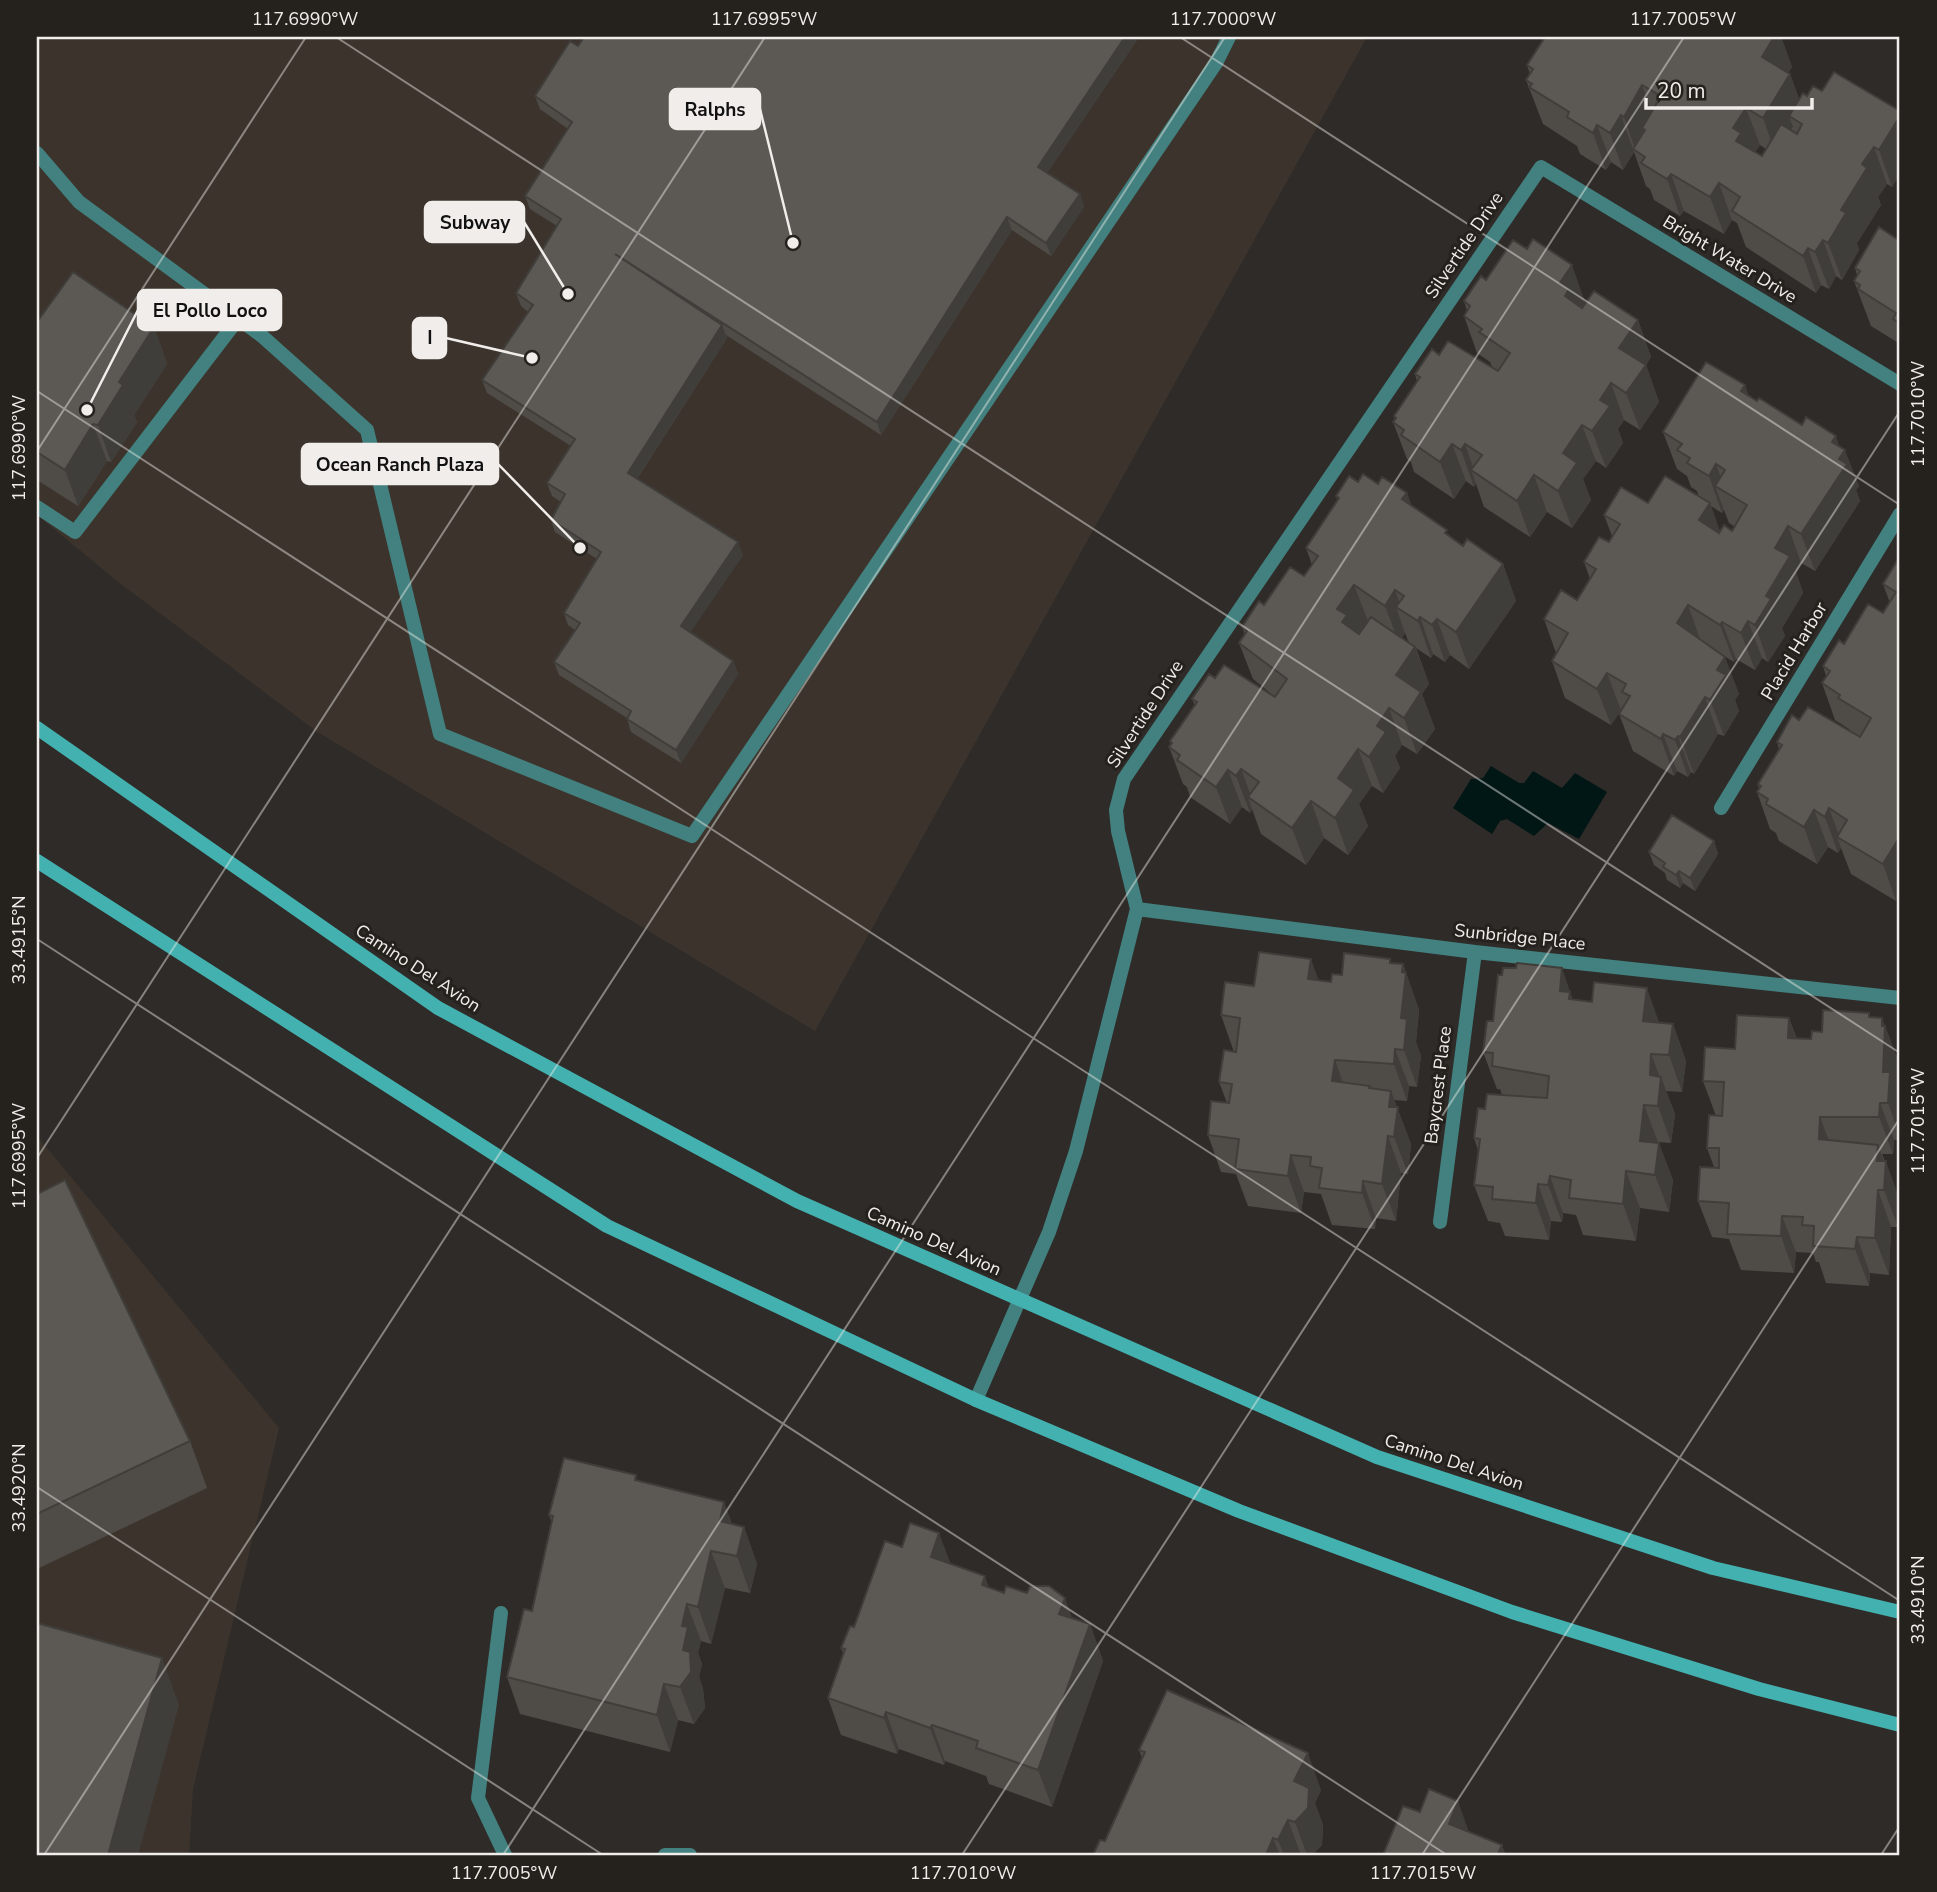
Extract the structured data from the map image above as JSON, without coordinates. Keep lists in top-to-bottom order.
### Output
{
  "streets": {
    "main road": ["Camino Del Avion"],
    "street": [
      "Silvertide Drive",
      "Bright Water Drive",
      "Placid Harbor",
      "Sunbridge Place",
      "Baycrest Place"
    ]
  },
  "crossings": [
    ["Silvertide Drive", "Bright Water Drive"],
    ["Silvertide Drive", "Sunbridge Place"],
    ["Sunbridge Place", "Baycrest Place"]
  ],
  "places": [
    "Ralphs",
    "Subway",
    "I",
    "El Pollo Loco",
    "Ocean Ranch Plaza"
  ],
  "scale_bar": "20 m",
  "coordinates": [
    "117.6990°W",
    "117.6995°W",
    "117.7000°W",
    "117.7005°W",
    "117.7010°W",
    "33.4915°N",
    "117.7015°W",
    "33.4920°N",
    "33.4910°N"
  ]
}
